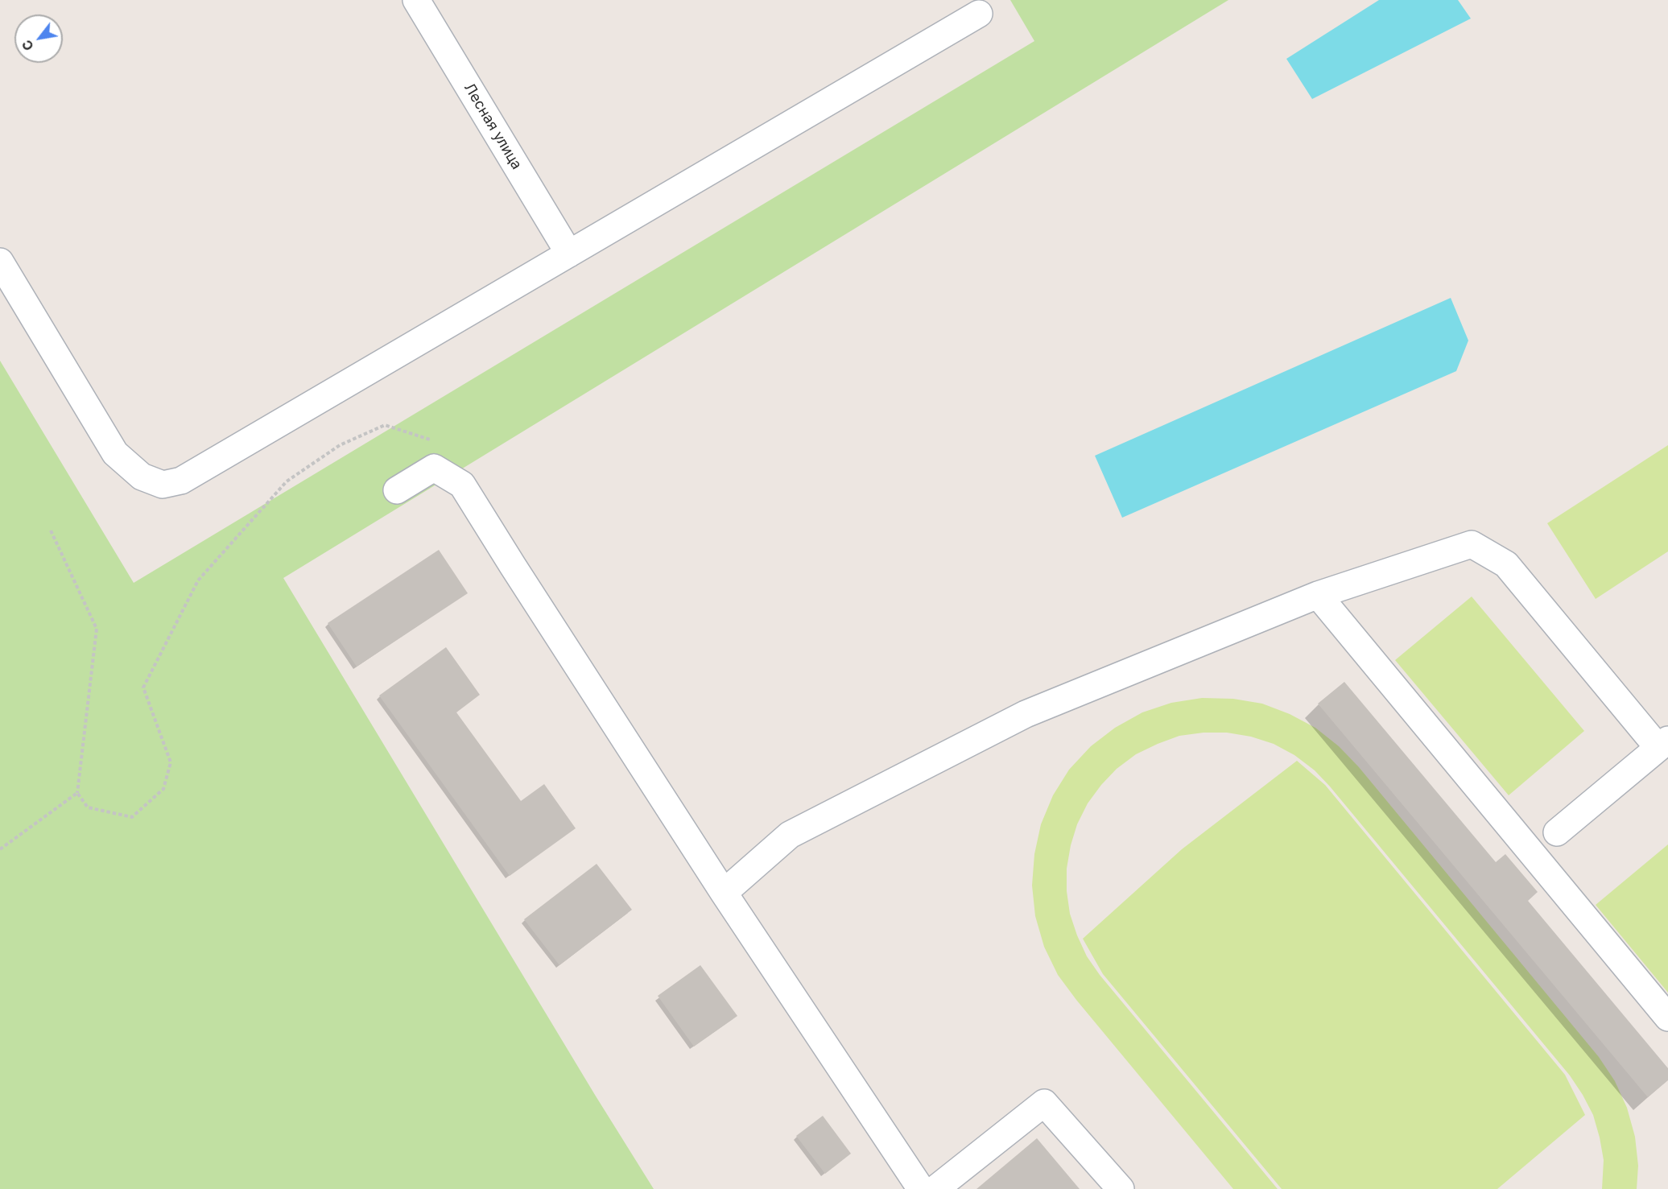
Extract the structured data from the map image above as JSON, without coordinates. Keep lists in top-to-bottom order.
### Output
{
  "streets": {
    "street": ["Лесная улица"]
  },
  "north": "bottom left"
}
